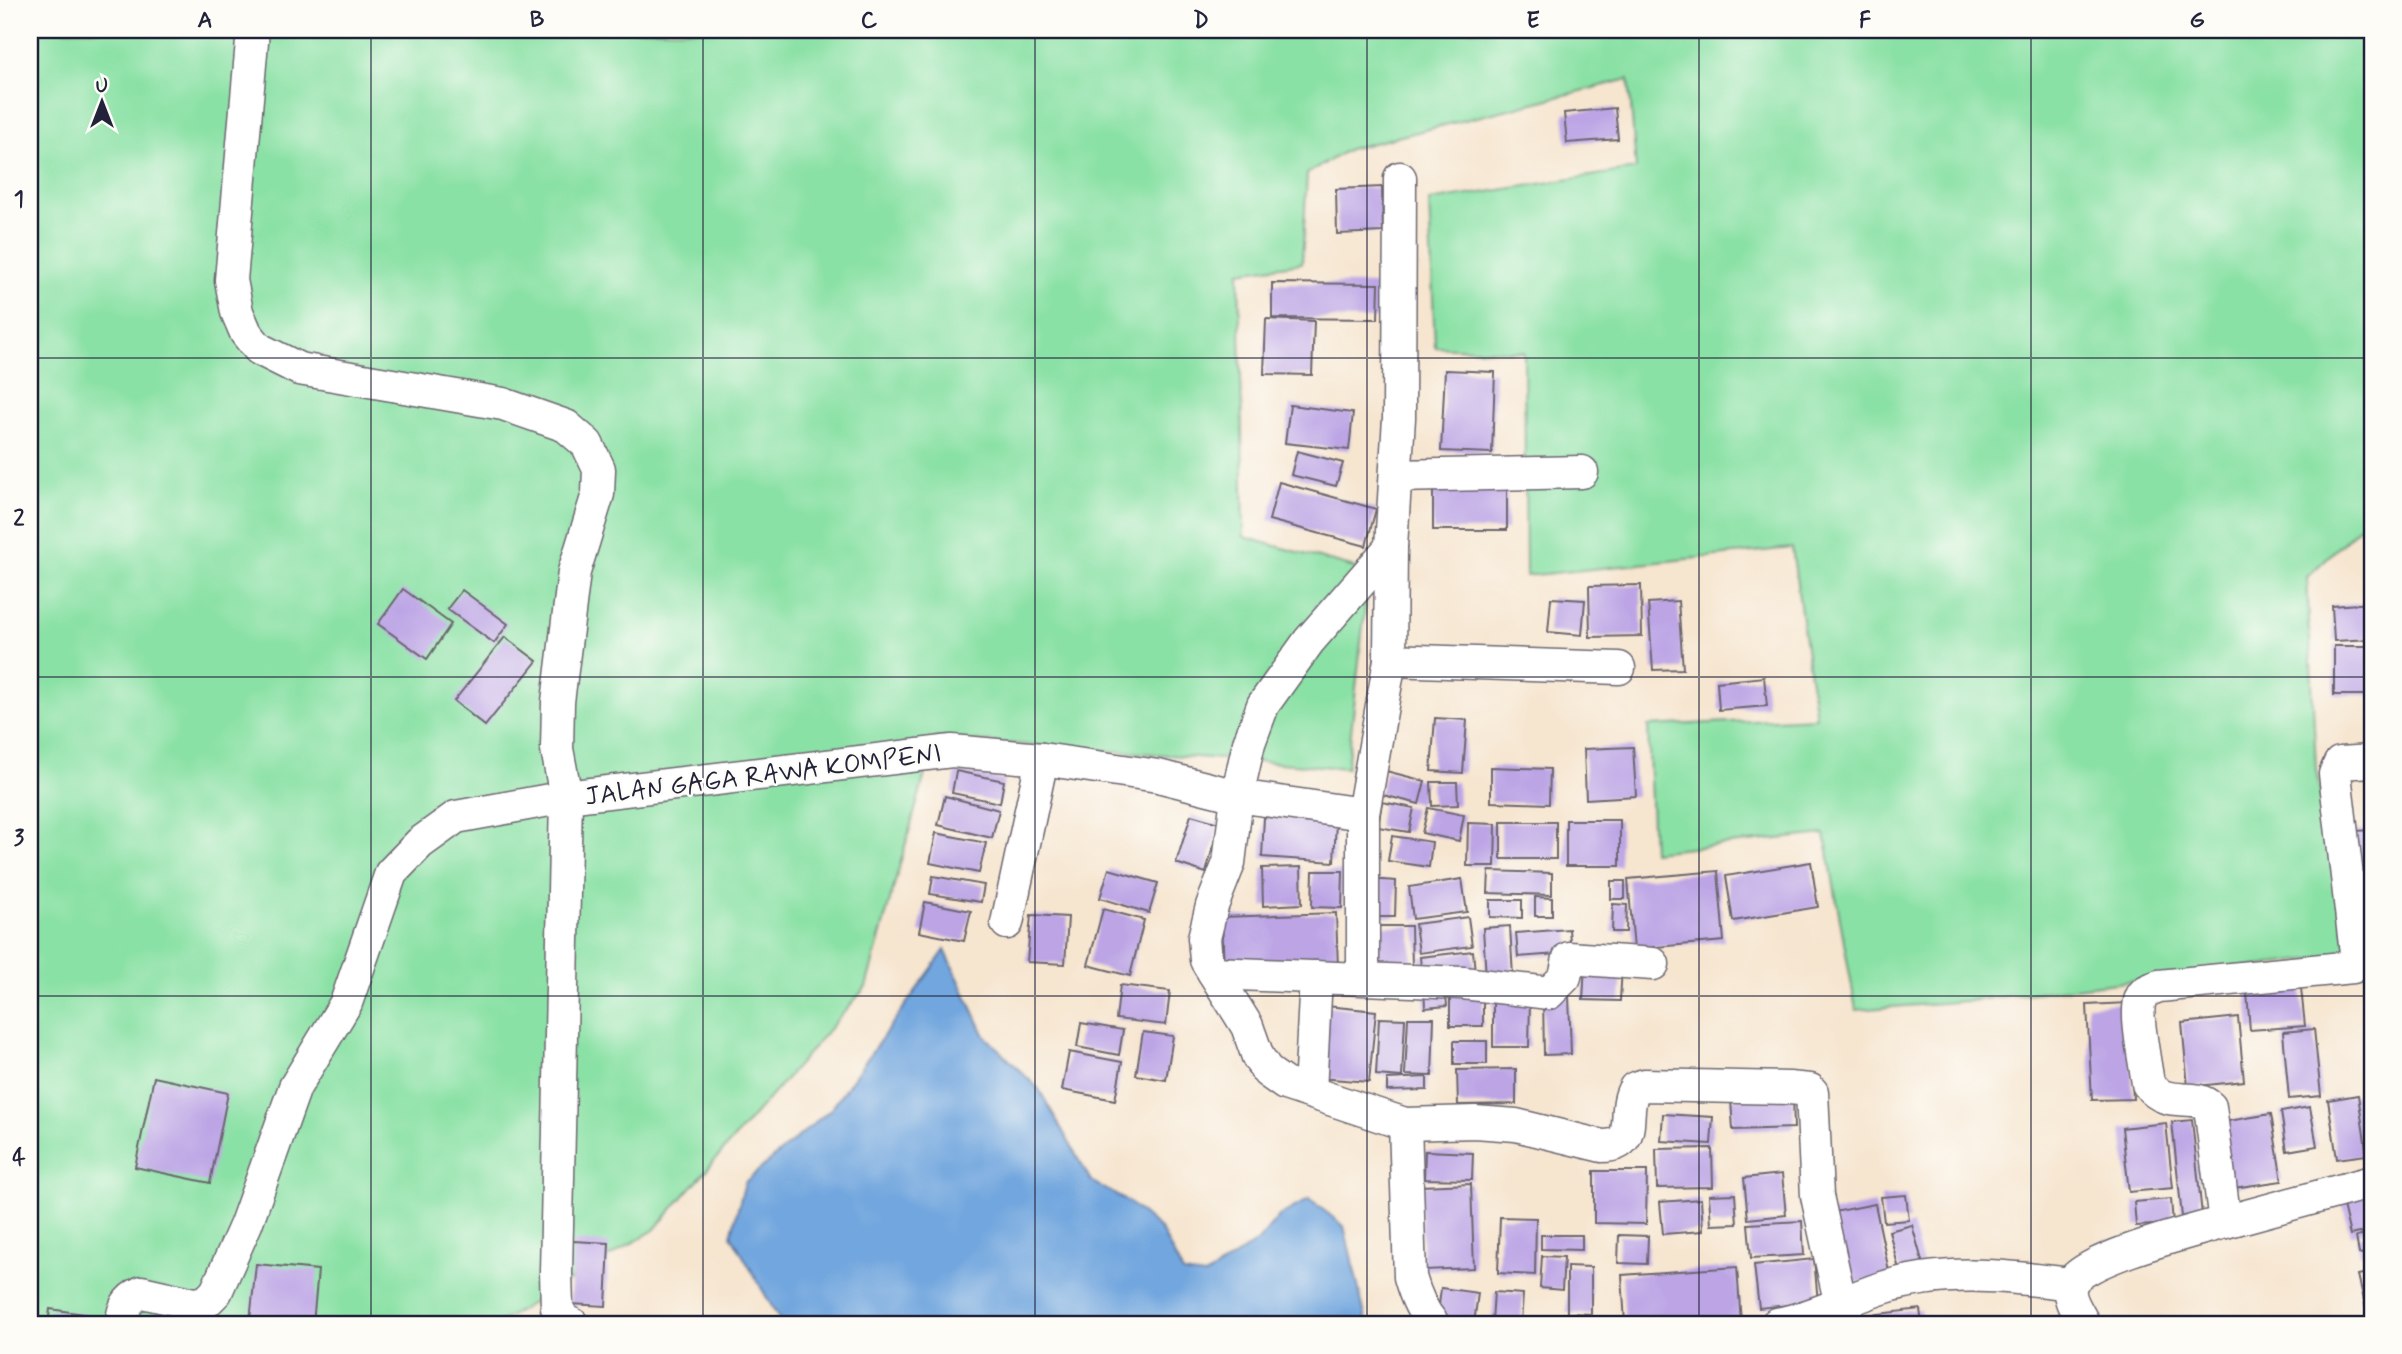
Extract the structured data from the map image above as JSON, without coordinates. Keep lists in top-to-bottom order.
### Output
{
  "streets": {
    "street": ["JALAN GAGA RAWA KOMPENI"]
  },
  "north": "top",
  "grid": {
    "columns": [
      "A",
      "B",
      "C",
      "D",
      "E",
      "F",
      "G"
    ],
    "rows": [
      "1",
      "2",
      "3",
      "4"
    ]
  }
}
